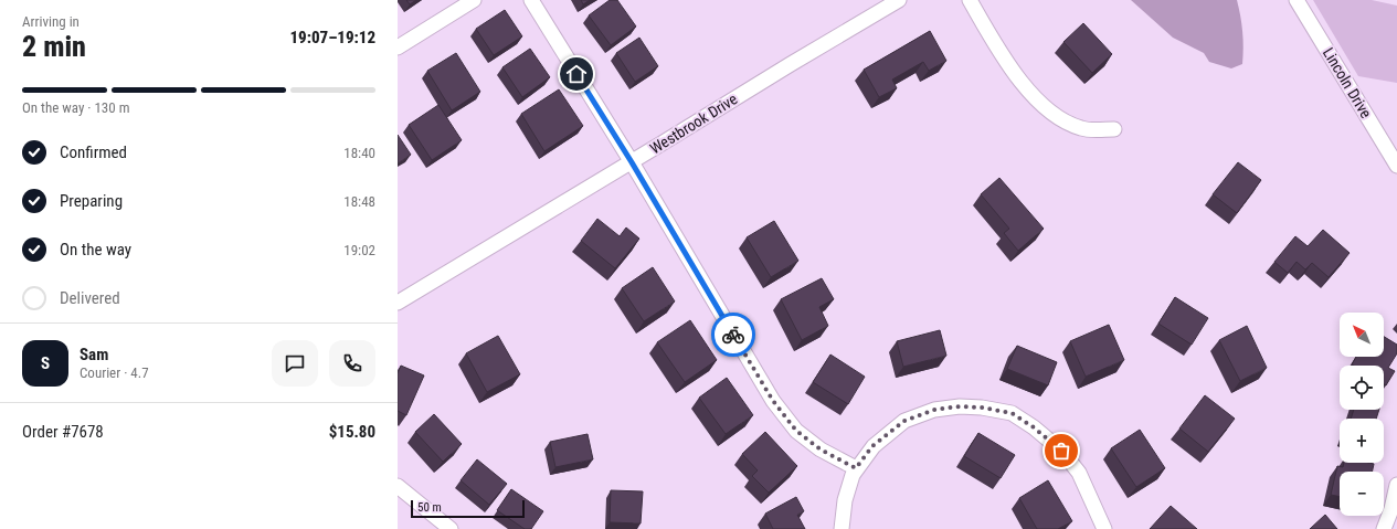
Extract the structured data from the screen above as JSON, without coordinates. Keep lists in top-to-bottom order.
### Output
{
  "streets": {
    "street": ["Lincoln Drive", "Westbrook Drive"]
  },
  "scale_bar": "50 m",
  "north": "top left",
  "page": {
    "heading": ["2 min", "Arriving in", "19:07–19:12"],
    "panel": [
      "Sam",
      "Courier · 4.7",
      "Order #7678",
      "$15.80"
    ],
    "bar": "On the way · 130 m",
    "list": [
      ["Confirmed", "18:40"],
      ["Preparing", "18:48"],
      ["On the way", "19:02"],
      "Delivered"
    ],
    "map_buttons": ["+", "−"],
    "round": "S",
    "scale": "50 m"
  }
}
